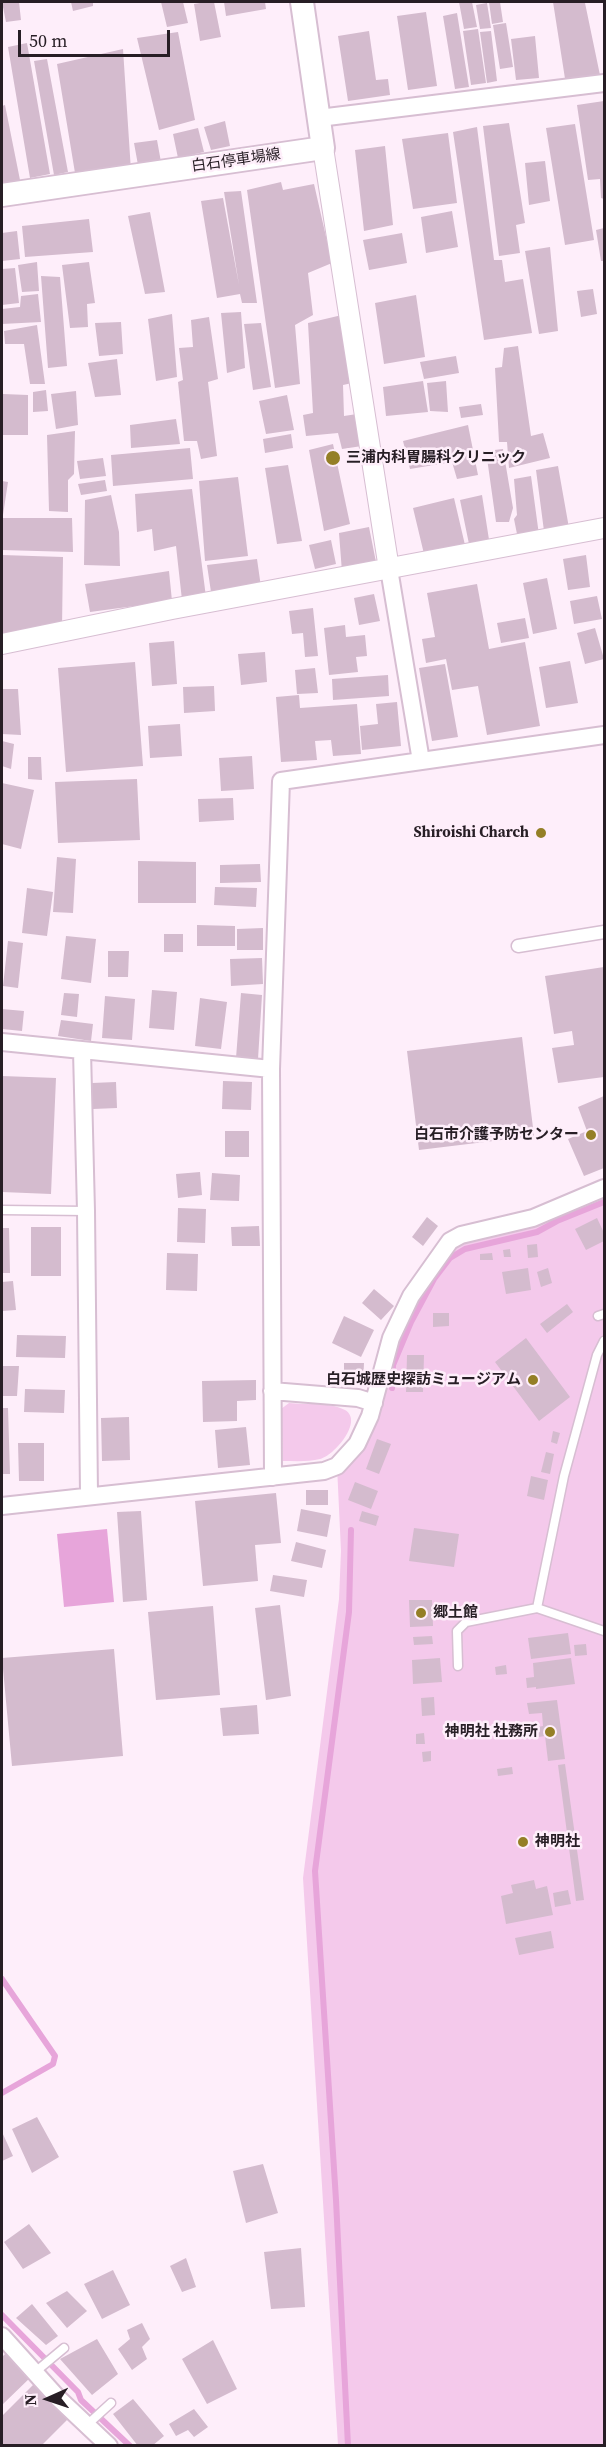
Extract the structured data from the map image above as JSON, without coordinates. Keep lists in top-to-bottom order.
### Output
{
  "streets": {
    "main road": ["白石停車場線"]
  },
  "places": [
    "三浦内科胃腸科クリニック",
    "Shiroishi Charch",
    "白石市介護予防センター",
    "白石城歴史探訪ミュージアム",
    "郷土館",
    "神明社 社務所",
    "神明社"
  ],
  "scale_bar": "50 m",
  "north": "left"
}
